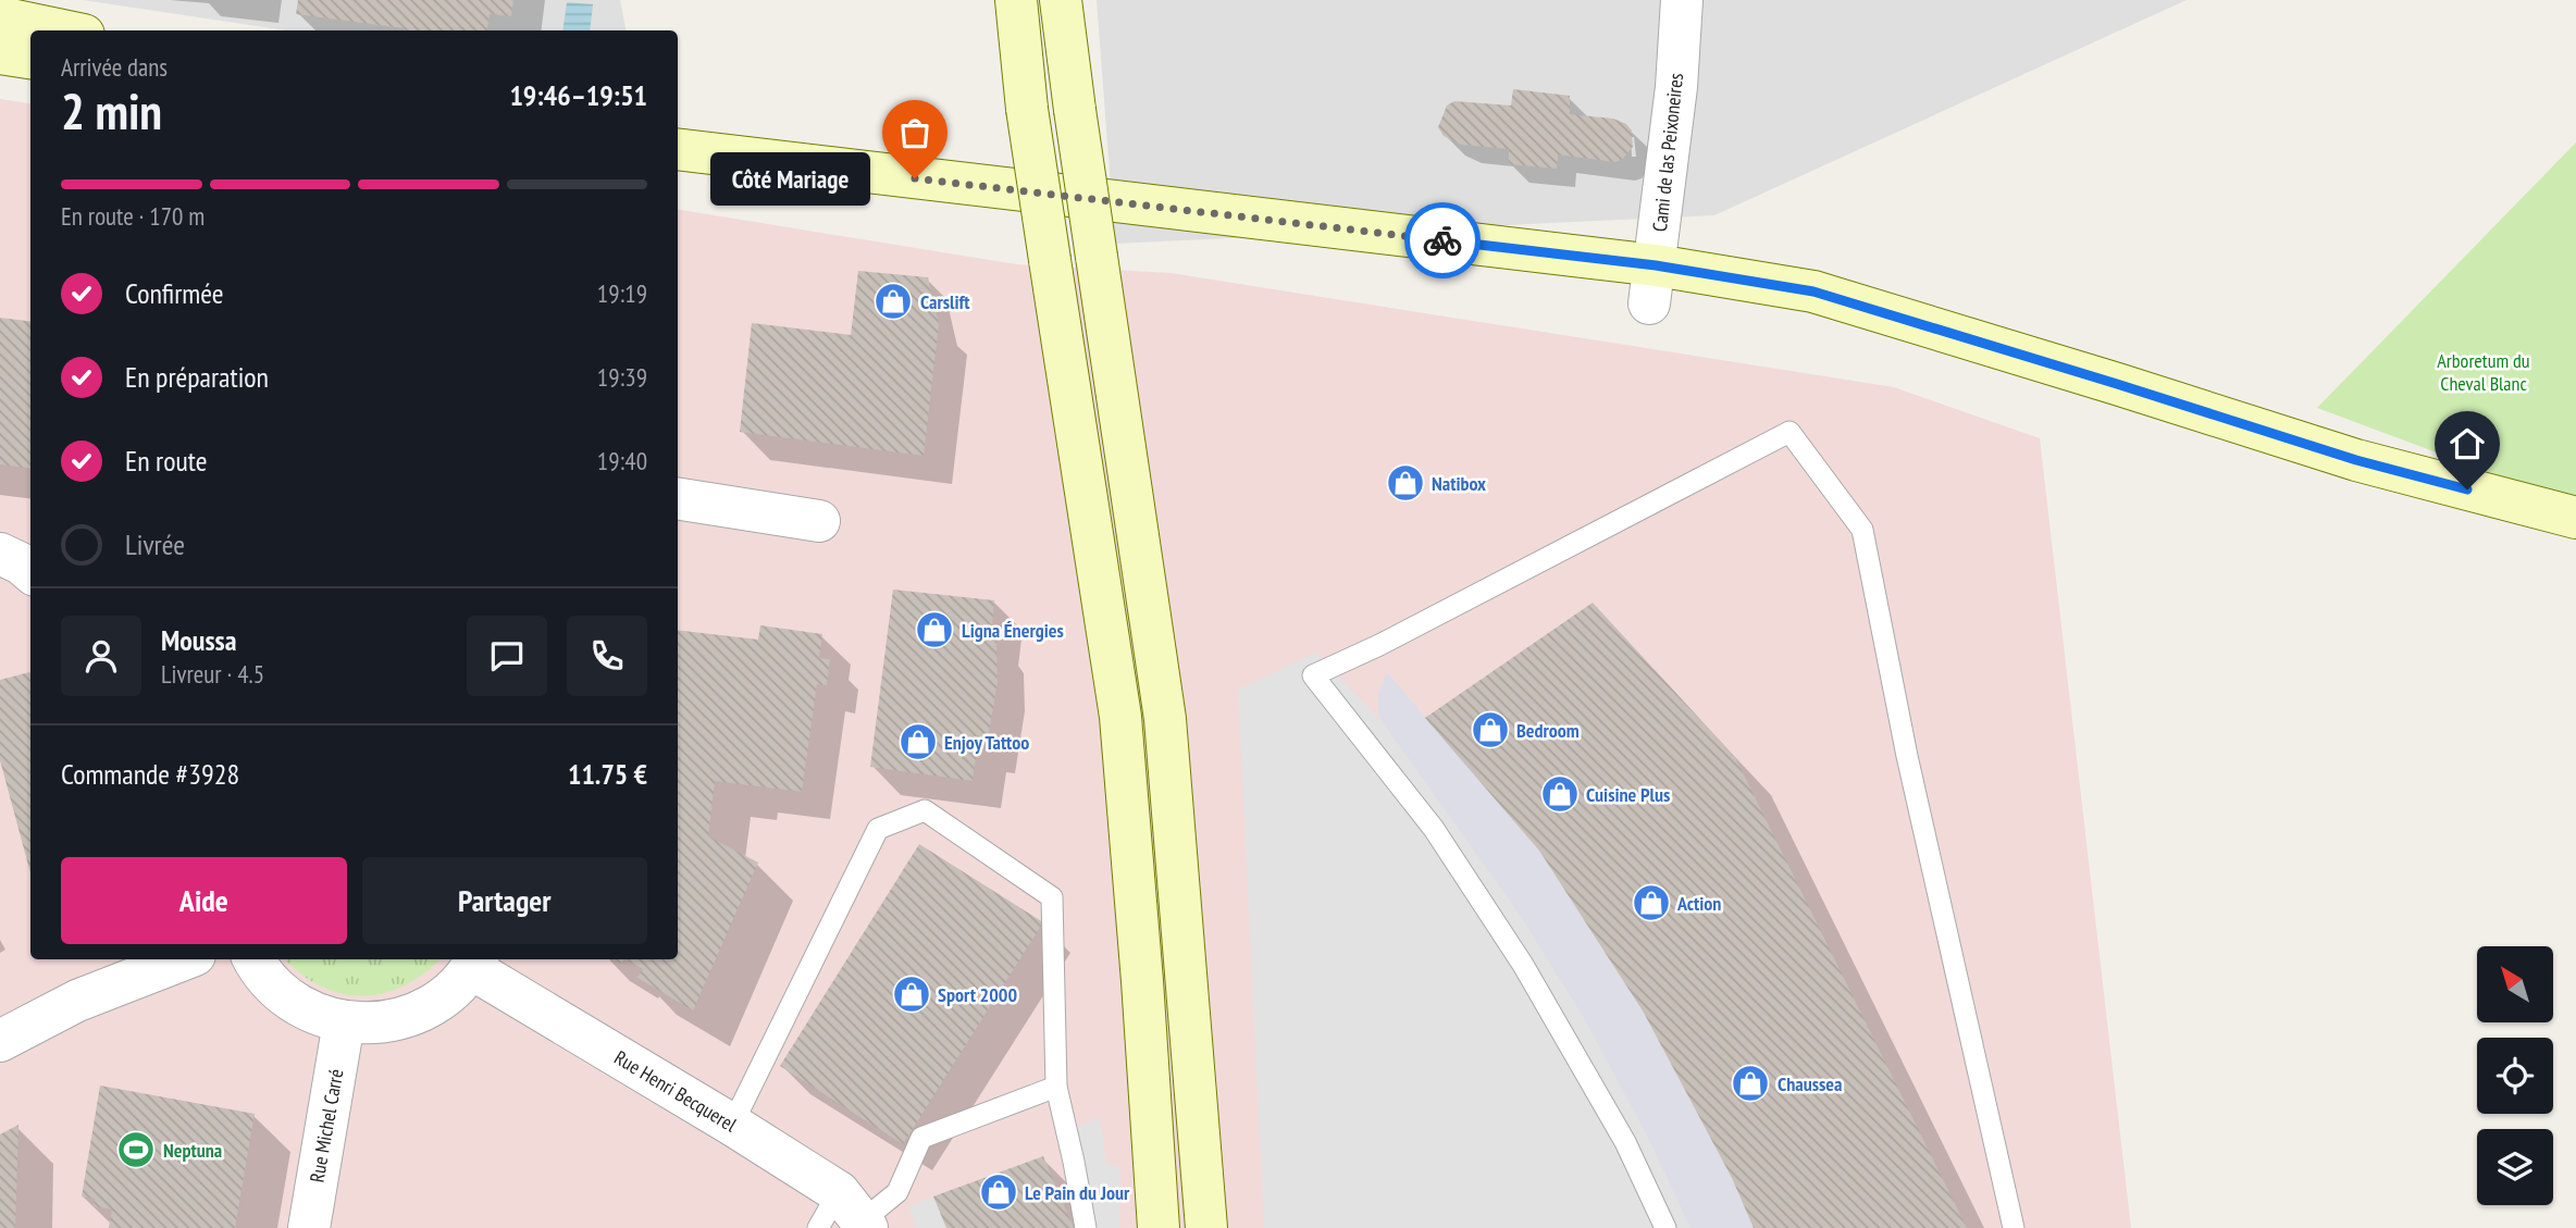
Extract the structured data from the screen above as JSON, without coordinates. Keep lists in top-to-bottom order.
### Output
{
  "streets": {
    "street": ["Cami de las Peixoneires", "Rue Henri Becquerel", "Rue Michel Carré"]
  },
  "parks": ["Arboretum du Cheval Blanc"],
  "places": {
    "other": ["Côté Mariage"],
    "shop": [
      "Carslift",
      "Natibox",
      "Ligna Énergies",
      "Bedroom",
      "Enjoy Tattoo",
      "Cuisine Plus",
      "Action",
      "Sport 2000",
      "Chaussea",
      "Le Pain du Jour"
    ],
    "sports": ["Neptuna"]
  },
  "north": "top left",
  "page": {
    "heading": ["2 min", "Arrivée dans", "19:46–19:51"],
    "panel": [
      "Moussa",
      "Livreur · 4.5",
      "Commande #3928",
      "11.75 €"
    ],
    "bubble": "Côté Mariage",
    "bar": "En route · 170 m",
    "list": [
      ["Confirmée", "19:19"],
      ["En préparation", "19:39"],
      ["En route", "19:40"],
      "Livrée"
    ],
    "buttons": ["Aide", "Partager"]
  }
}
